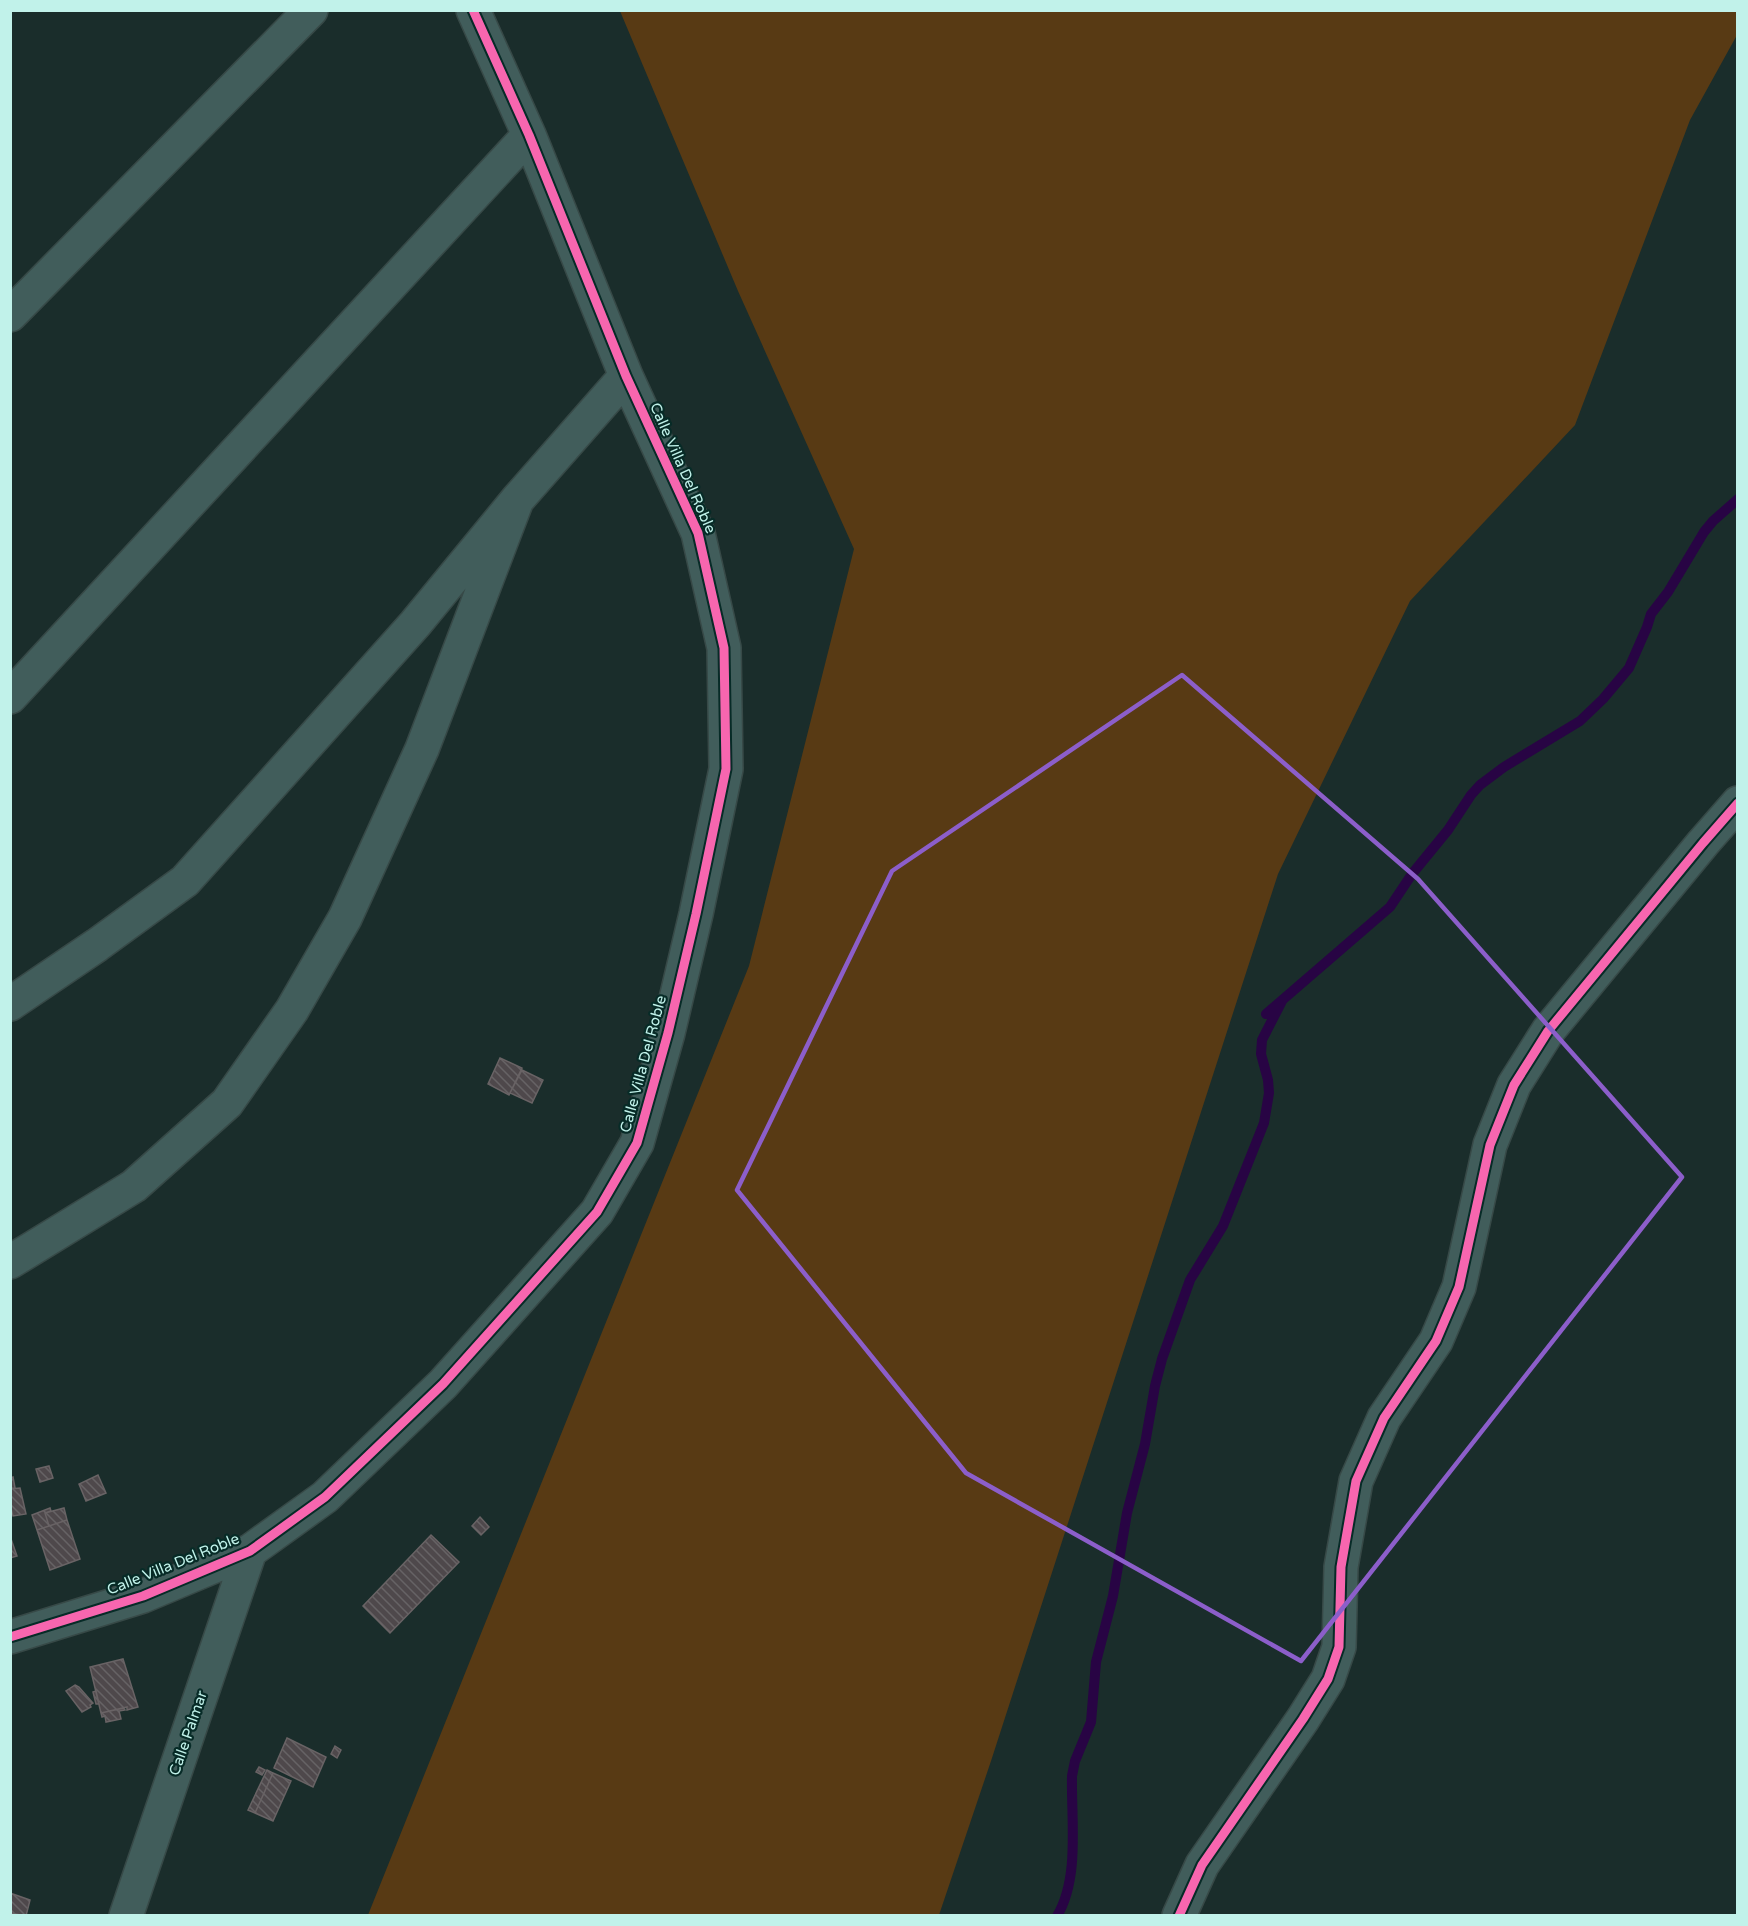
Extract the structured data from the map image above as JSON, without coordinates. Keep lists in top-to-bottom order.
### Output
{
  "streets": {
    "street": ["Calle Villa Del Roble", "Calle Palmar"]
  },
  "crossings": [
    ["Calle Villa Del Roble", "Calle Palmar"]
  ]
}
